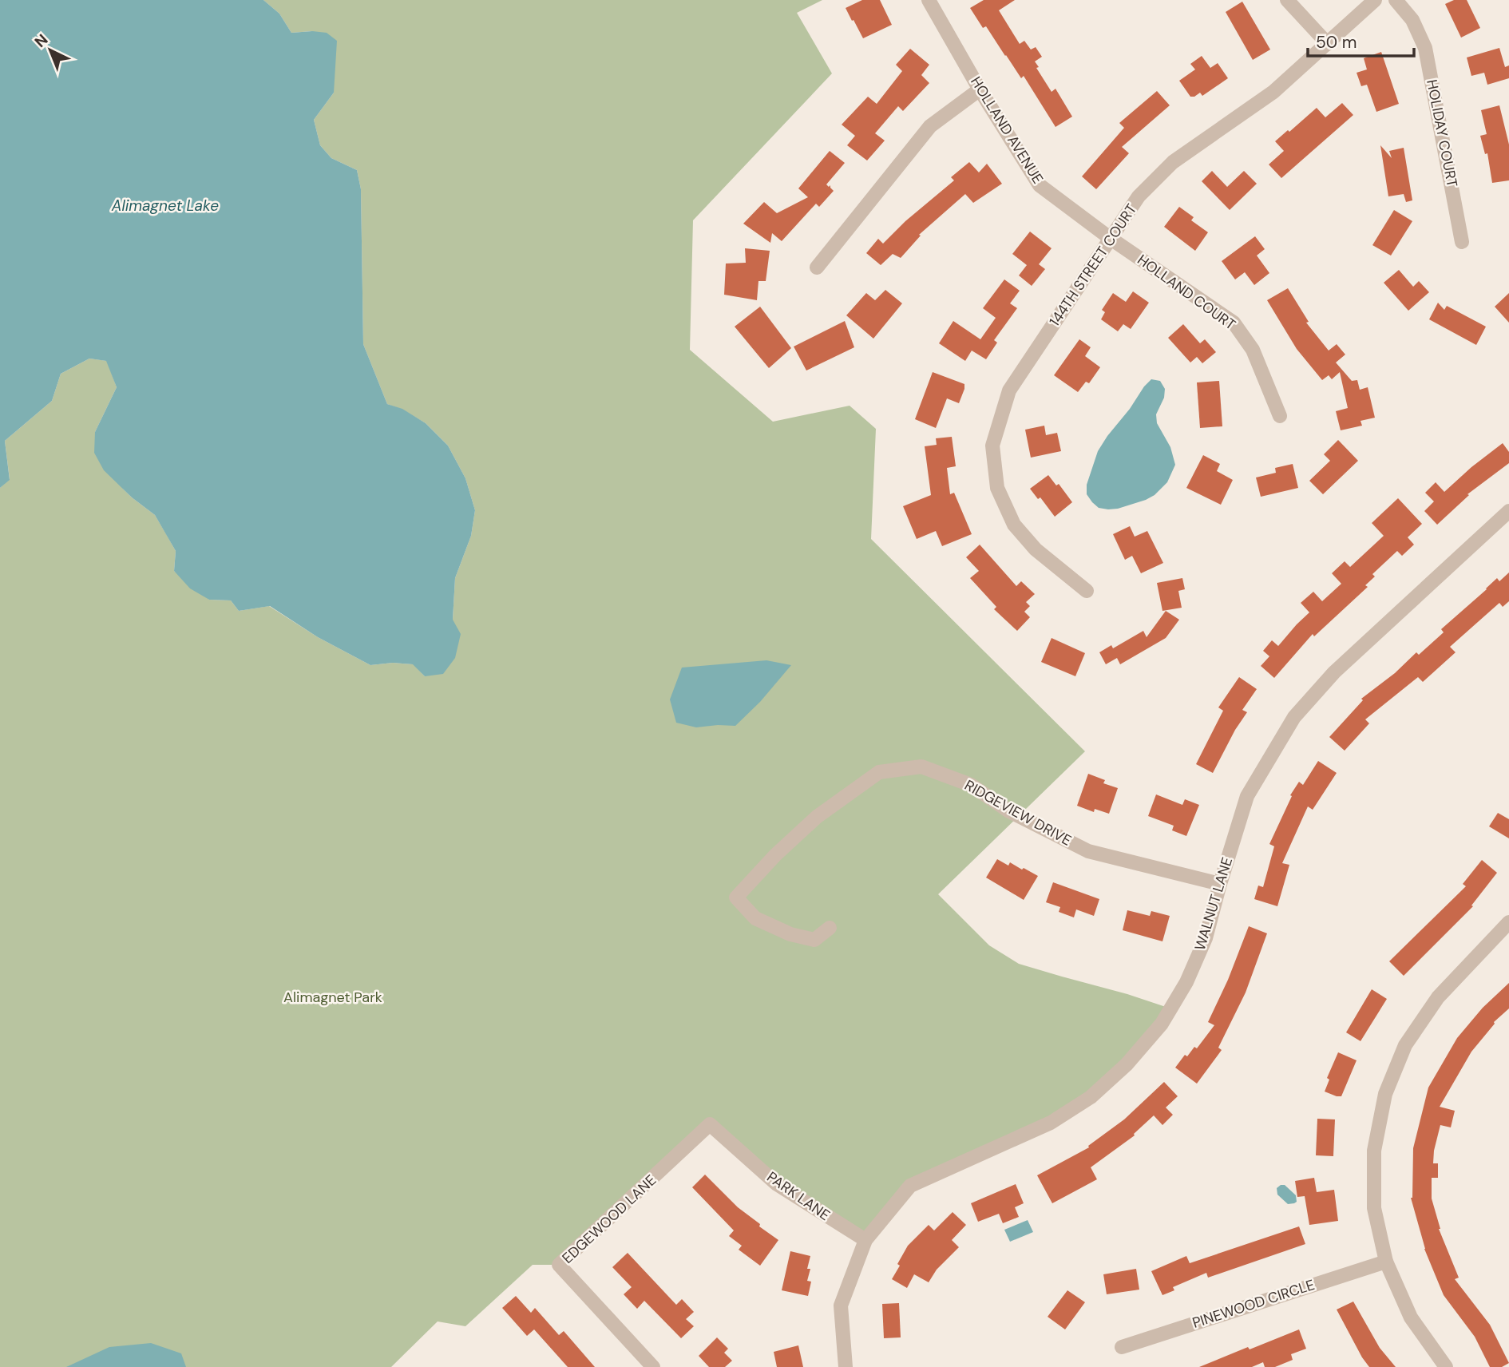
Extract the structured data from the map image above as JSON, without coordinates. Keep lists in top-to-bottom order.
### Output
{
  "streets": {
    "street": [
      "HOLLAND AVENUE",
      "HOLIDAY COURT",
      "144TH STREET COURT",
      "HOLLAND COURT",
      "RIDGEVIEW DRIVE",
      "WALNUT LANE",
      "PARK LANE",
      "EDGEWOOD LANE",
      "PINEWOOD CIRCLE"
    ]
  },
  "crossings": [
    ["HOLLAND AVENUE", "144TH STREET COURT"],
    ["HOLLAND AVENUE", "HOLLAND COURT"],
    ["144TH STREET COURT", "HOLLAND COURT"],
    ["RIDGEVIEW DRIVE", "WALNUT LANE"],
    ["WALNUT LANE", "PARK LANE"],
    ["PARK LANE", "EDGEWOOD LANE"]
  ],
  "water": ["Alimagnet Lake"],
  "parks": ["Alimagnet Park"],
  "scale_bar": "50 m",
  "north": "top left"
}
